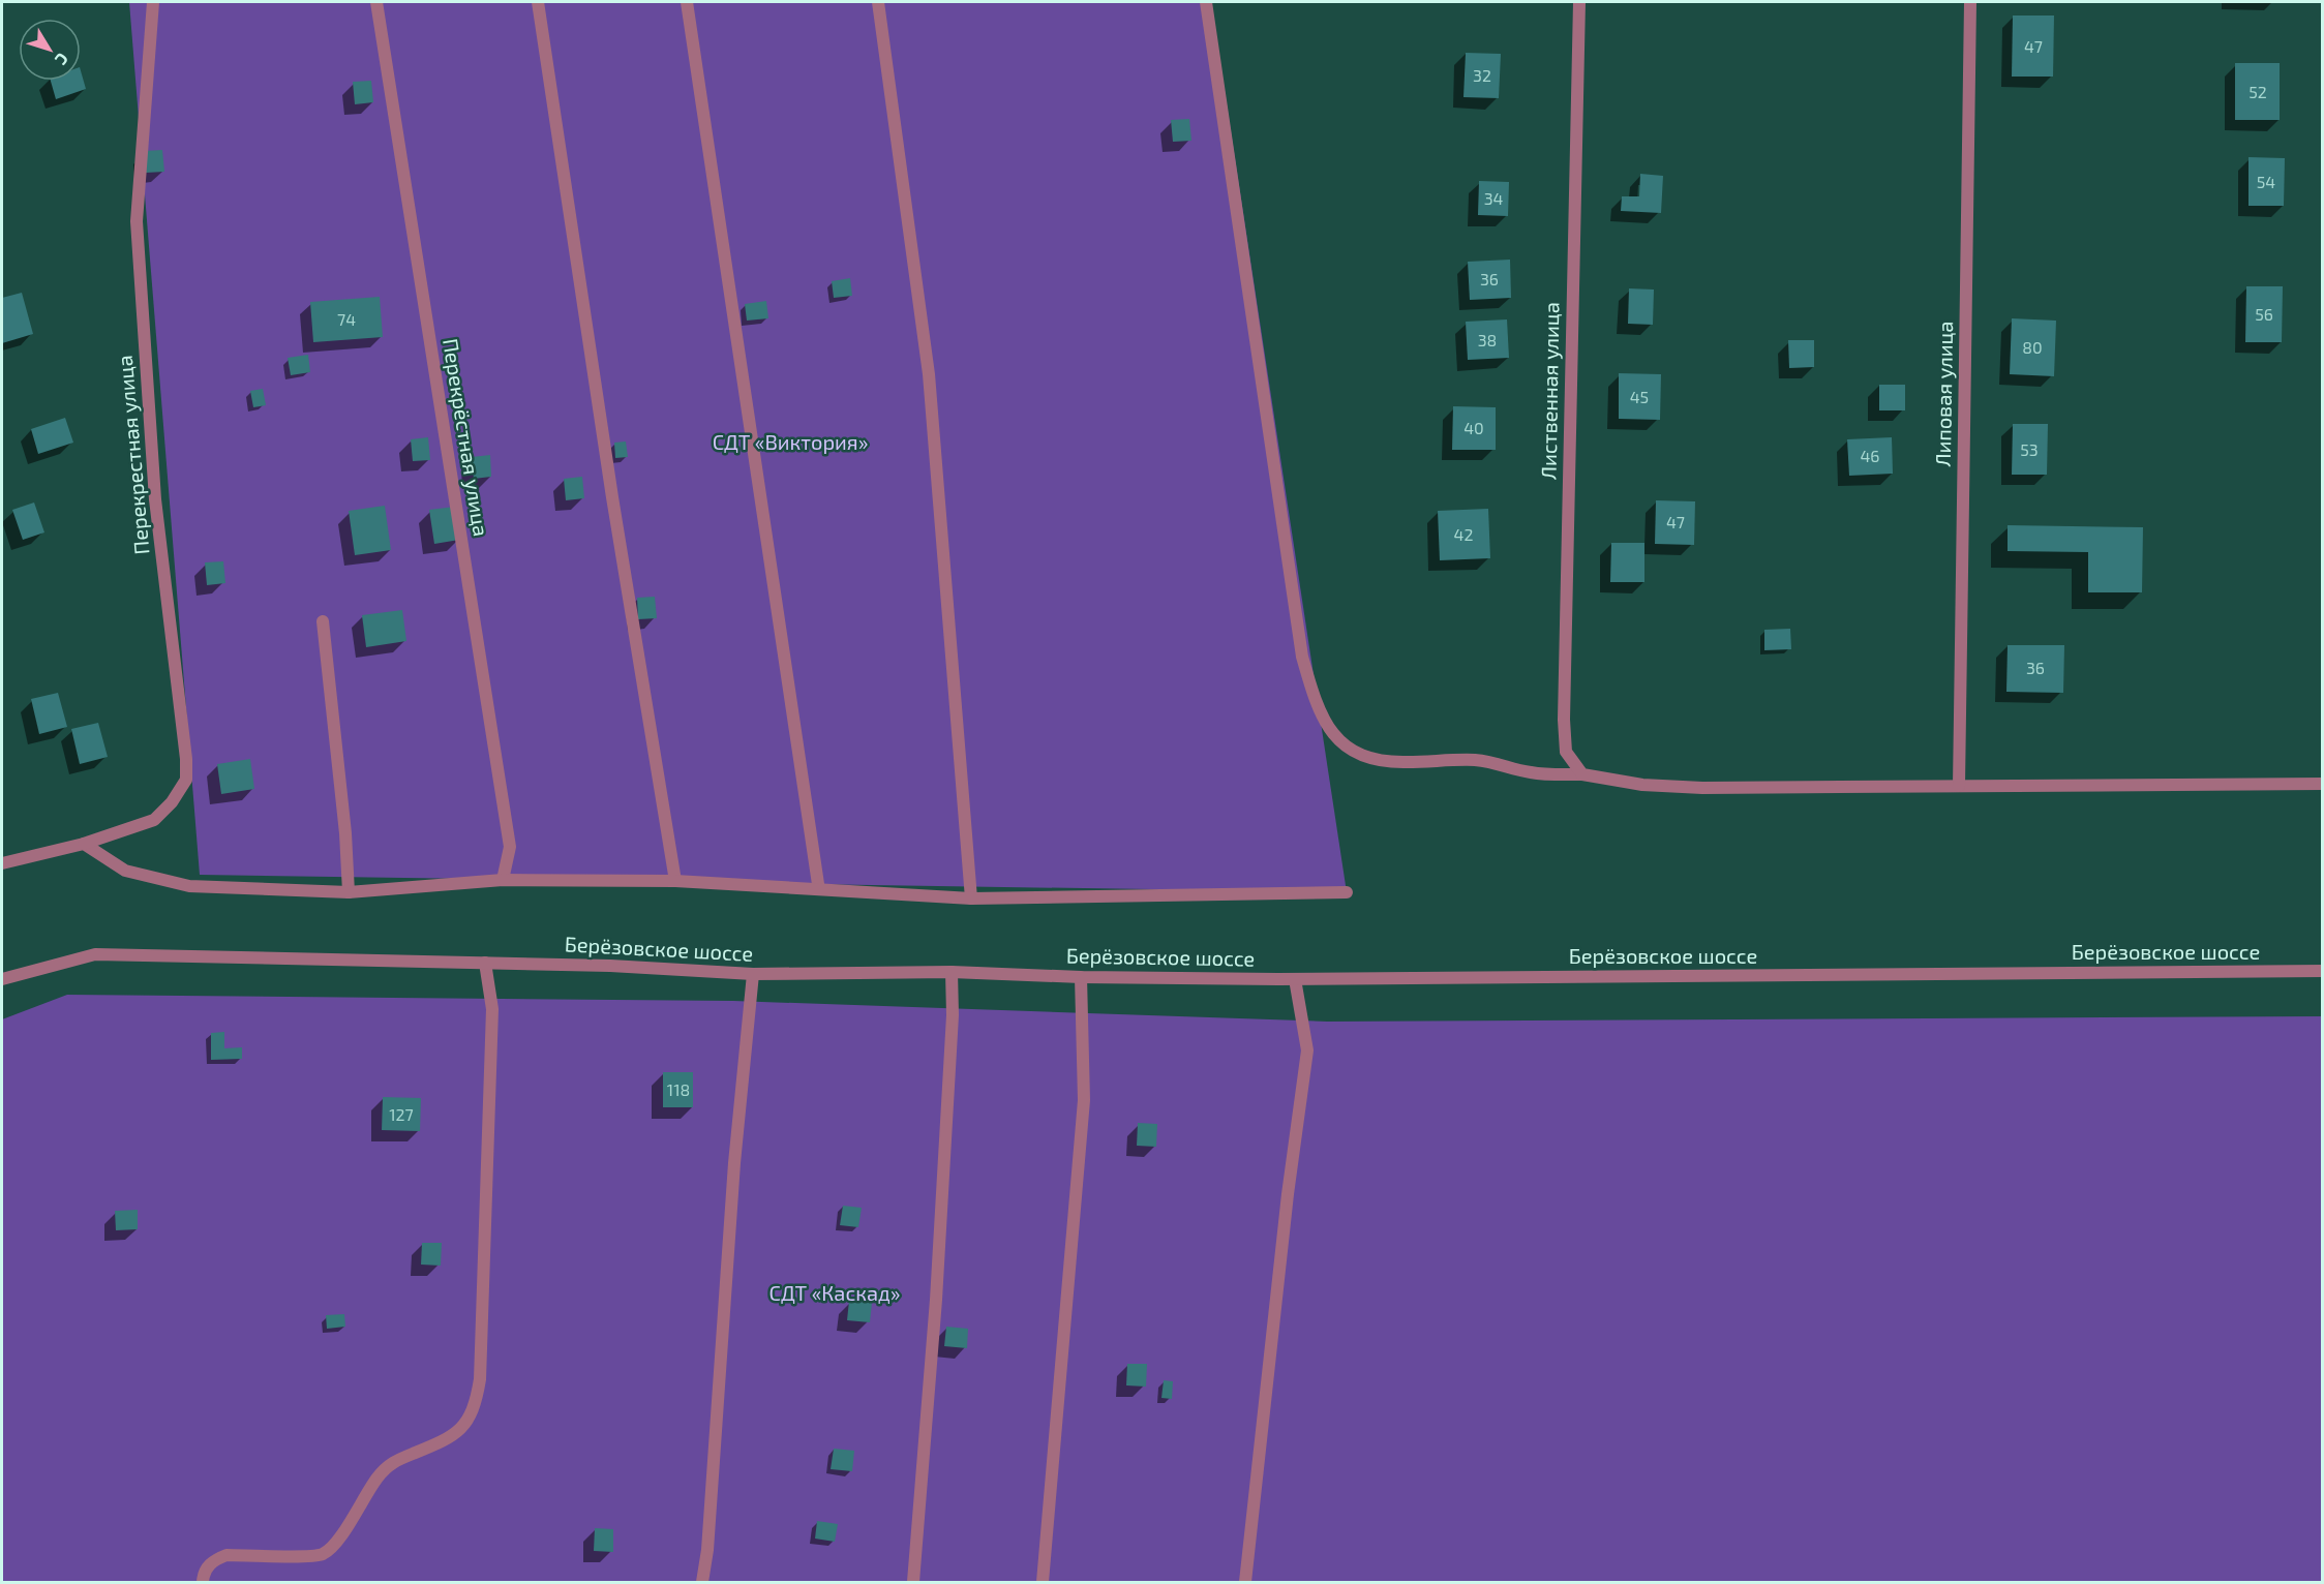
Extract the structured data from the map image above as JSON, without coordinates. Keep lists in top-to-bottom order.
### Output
{
  "streets": {
    "street": [
      "Лиственная улица",
      "Липовая улица",
      "Перекрёстная улица",
      "Перекрестная улица",
      "Берёзовское шоссе"
    ]
  },
  "parks": ["СДТ «Виктория»", "СДТ «Каскад»"],
  "house_numbers": [
    "47",
    "32",
    "52",
    "54",
    "34",
    "36",
    "56",
    "74",
    "38",
    "80",
    "45",
    "40",
    "53",
    "46",
    "47",
    "42",
    "36",
    "118",
    "127"
  ],
  "north": "bottom right"
}
